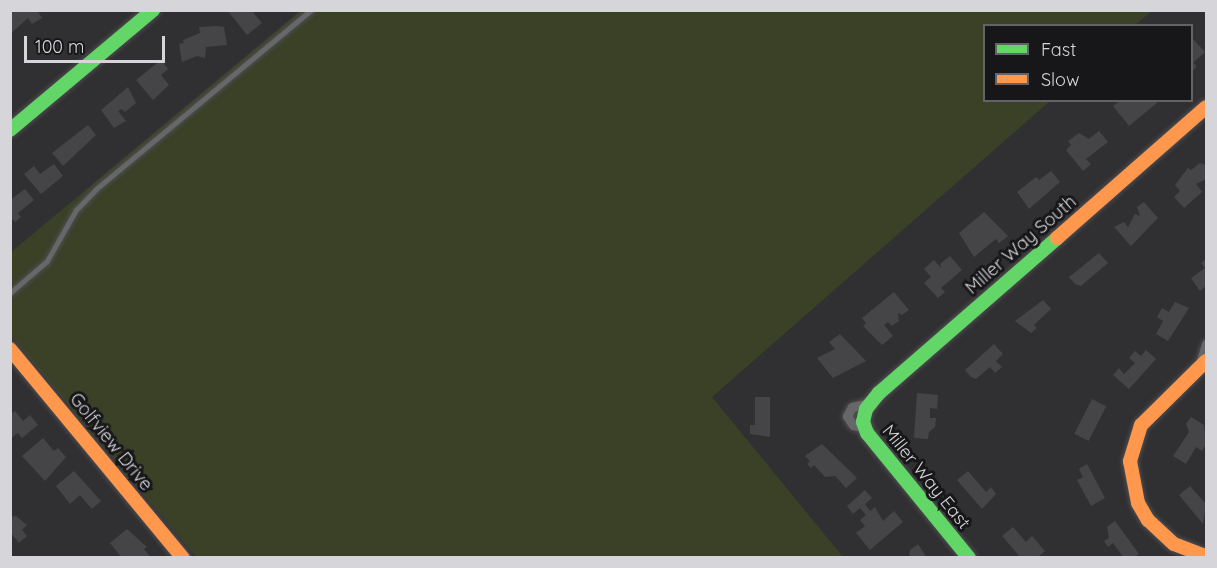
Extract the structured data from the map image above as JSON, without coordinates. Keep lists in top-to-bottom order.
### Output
{
  "streets": {
    "street": ["Miller Way South", "Golfview Drive", "Miller Way East"]
  },
  "crossings": [
    ["Miller Way South", "Miller Way East"]
  ],
  "legend": ["Fast", "Slow"],
  "scale_bar": "100 m"
}
